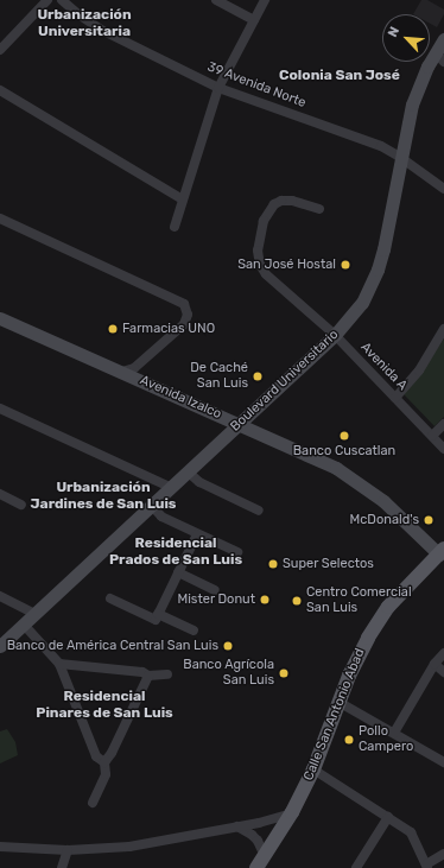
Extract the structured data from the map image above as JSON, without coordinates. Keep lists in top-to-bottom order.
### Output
{
  "streets": {
    "main road": ["Calle San Antonio Abad"],
    "street": [
      "39 Avenida Norte",
      "Avenida A",
      "Boulevard Universitario",
      "Avenida Izalco"
    ]
  },
  "crossings": [
    ["39 Avenida Norte", "Boulevard Universitario"],
    ["Avenida A", "Boulevard Universitario"],
    ["Boulevard Universitario", "Avenida Izalco"],
    ["Avenida Izalco", "Calle San Antonio Abad"]
  ],
  "districts": [
    "Urbanización Universitaria",
    "Colonia San José",
    "Urbanización Jardines de San Luis",
    "Residencial Prados de San Luis",
    "Residencial Pinares de San Luis"
  ],
  "places": [
    "San José Hostal",
    "Farmacias UNO",
    "De Caché San Luis",
    "Banco Cuscatlan",
    "McDonald's",
    "Super Selectos",
    "Mister Donut",
    "Centro Comercial San Luis",
    "Banco de América Central San Luis",
    "Banco Agrícola San Luis",
    "Pollo Campero"
  ],
  "north": "top left"
}
